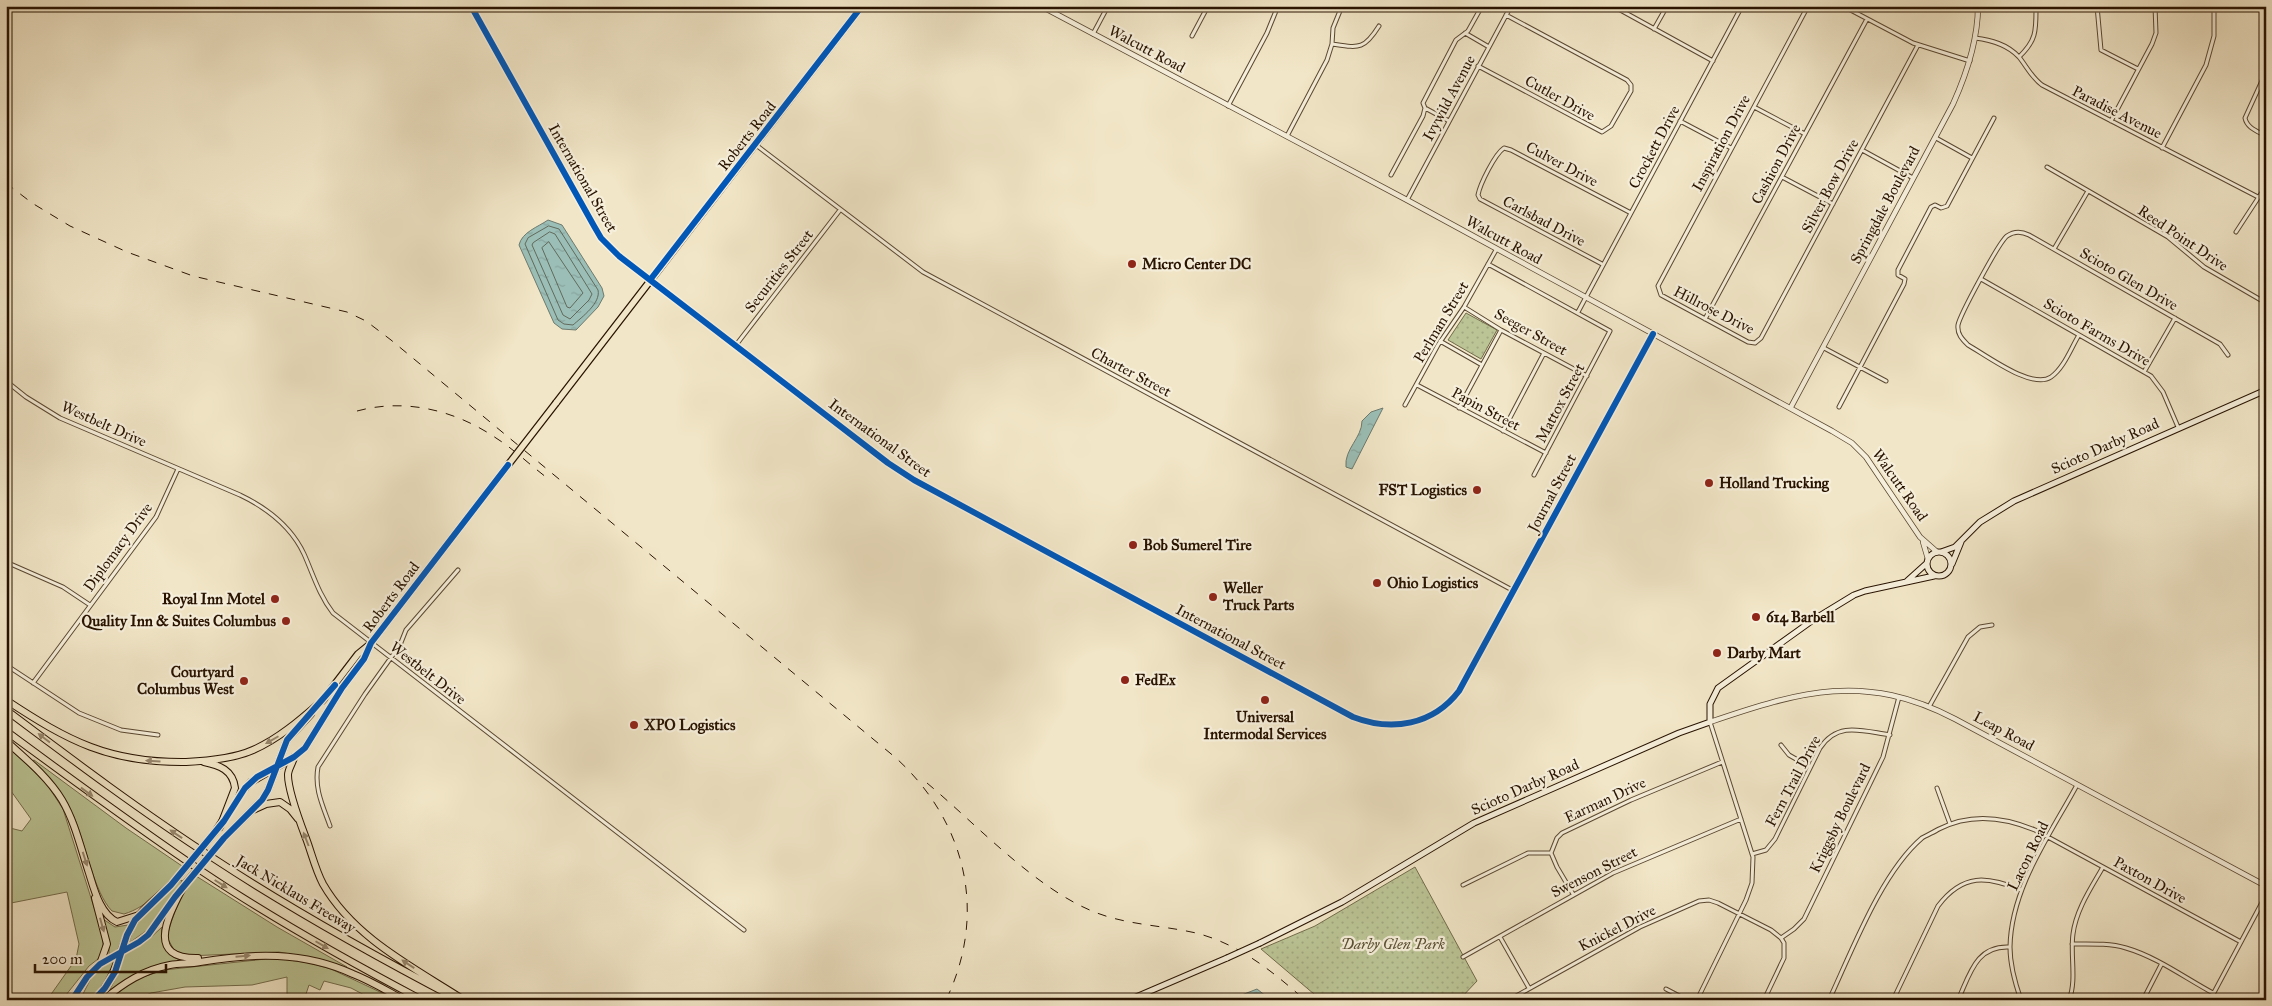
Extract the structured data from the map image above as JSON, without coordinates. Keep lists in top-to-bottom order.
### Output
{
  "streets": {
    "highway": ["Jack Nicklaus Freeway"],
    "main road": ["Roberts Road", "Scioto Darby Road"],
    "street": [
      "Walcutt Road",
      "Ivywild Avenue",
      "Cutler Drive",
      "Paradise Avenue",
      "Inspiration Drive",
      "Crockett Drive",
      "Culver Drive",
      "Cashion Drive",
      "International Street",
      "Silver Bow Drive",
      "Springdale Boulevard",
      "Carlsbad Drive",
      "Reed Point Drive",
      "Securities Street",
      "Scioto Glen Drive",
      "Hillrose Drive",
      "Perlman Street",
      "Seeger Street",
      "Scioto Farms Drive",
      "Charter Street",
      "Mattox Street",
      "Papin Street",
      "Westbelt Drive",
      "Journal Street",
      "Diplomacy Drive",
      "Leap Road",
      "Fern Trail Drive",
      "Earman Drive",
      "Kriggsby Boulevard",
      "Lacon Road",
      "Swenson Street",
      "Paxton Drive",
      "Knickel Drive"
    ]
  },
  "crossings": [
    ["Walcutt Road", "Ivywild Avenue"],
    ["Walcutt Road", "Crockett Drive"],
    ["Walcutt Road", "Springdale Boulevard"],
    ["Walcutt Road", "Perlman Street"],
    ["Walcutt Road", "Scioto Darby Road"],
    ["Walcutt Road", "Journal Street"],
    ["Ivywild Avenue", "Cutler Drive"],
    ["Paradise Avenue", "Springdale Boulevard"],
    ["Roberts Road", "International Street"],
    ["Roberts Road", "Charter Street"],
    ["Roberts Road", "Westbelt Drive"],
    ["Inspiration Drive", "Hillrose Drive"],
    ["Crockett Drive", "Culver Drive"],
    ["Crockett Drive", "Carlsbad Drive"],
    ["Crockett Drive", "Mattox Street"],
    ["Culver Drive", "Carlsbad Drive"],
    ["Cashion Drive", "Hillrose Drive"],
    ["International Street", "Securities Street"],
    ["International Street", "Journal Street"],
    ["Silver Bow Drive", "Hillrose Drive"],
    ["Securities Street", "Charter Street"],
    ["Scioto Glen Drive", "Scioto Farms Drive"],
    ["Perlman Street", "Seeger Street"],
    ["Perlman Street", "Papin Street"],
    ["Seeger Street", "Mattox Street"],
    ["Scioto Farms Drive", "Scioto Darby Road"],
    ["Charter Street", "Journal Street"],
    ["Mattox Street", "Papin Street"],
    ["Westbelt Drive", "Diplomacy Drive"],
    ["Scioto Darby Road", "Leap Road"],
    ["Leap Road", "Kriggsby Boulevard"],
    ["Leap Road", "Lacon Road"],
    ["Fern Trail Drive", "Kriggsby Boulevard"],
    ["Kriggsby Boulevard", "Knickel Drive"],
    ["Lacon Road", "Paxton Drive"]
  ],
  "parks": ["Darby Glen Park"],
  "places": [
    "Micro Center DC",
    "Holland Trucking",
    "FST Logistics",
    "Bob Sumerel Tire",
    "Ohio Logistics",
    "Weller Truck Parts",
    "Royal Inn Motel",
    "614 Barbell",
    "Quality Inn & Suites Columbus",
    "Darby Mart",
    "FedEx",
    "Courtyard Columbus West",
    "Universal Intermodal Services",
    "XPO Logistics"
  ],
  "scale_bar": "200 m"
}
